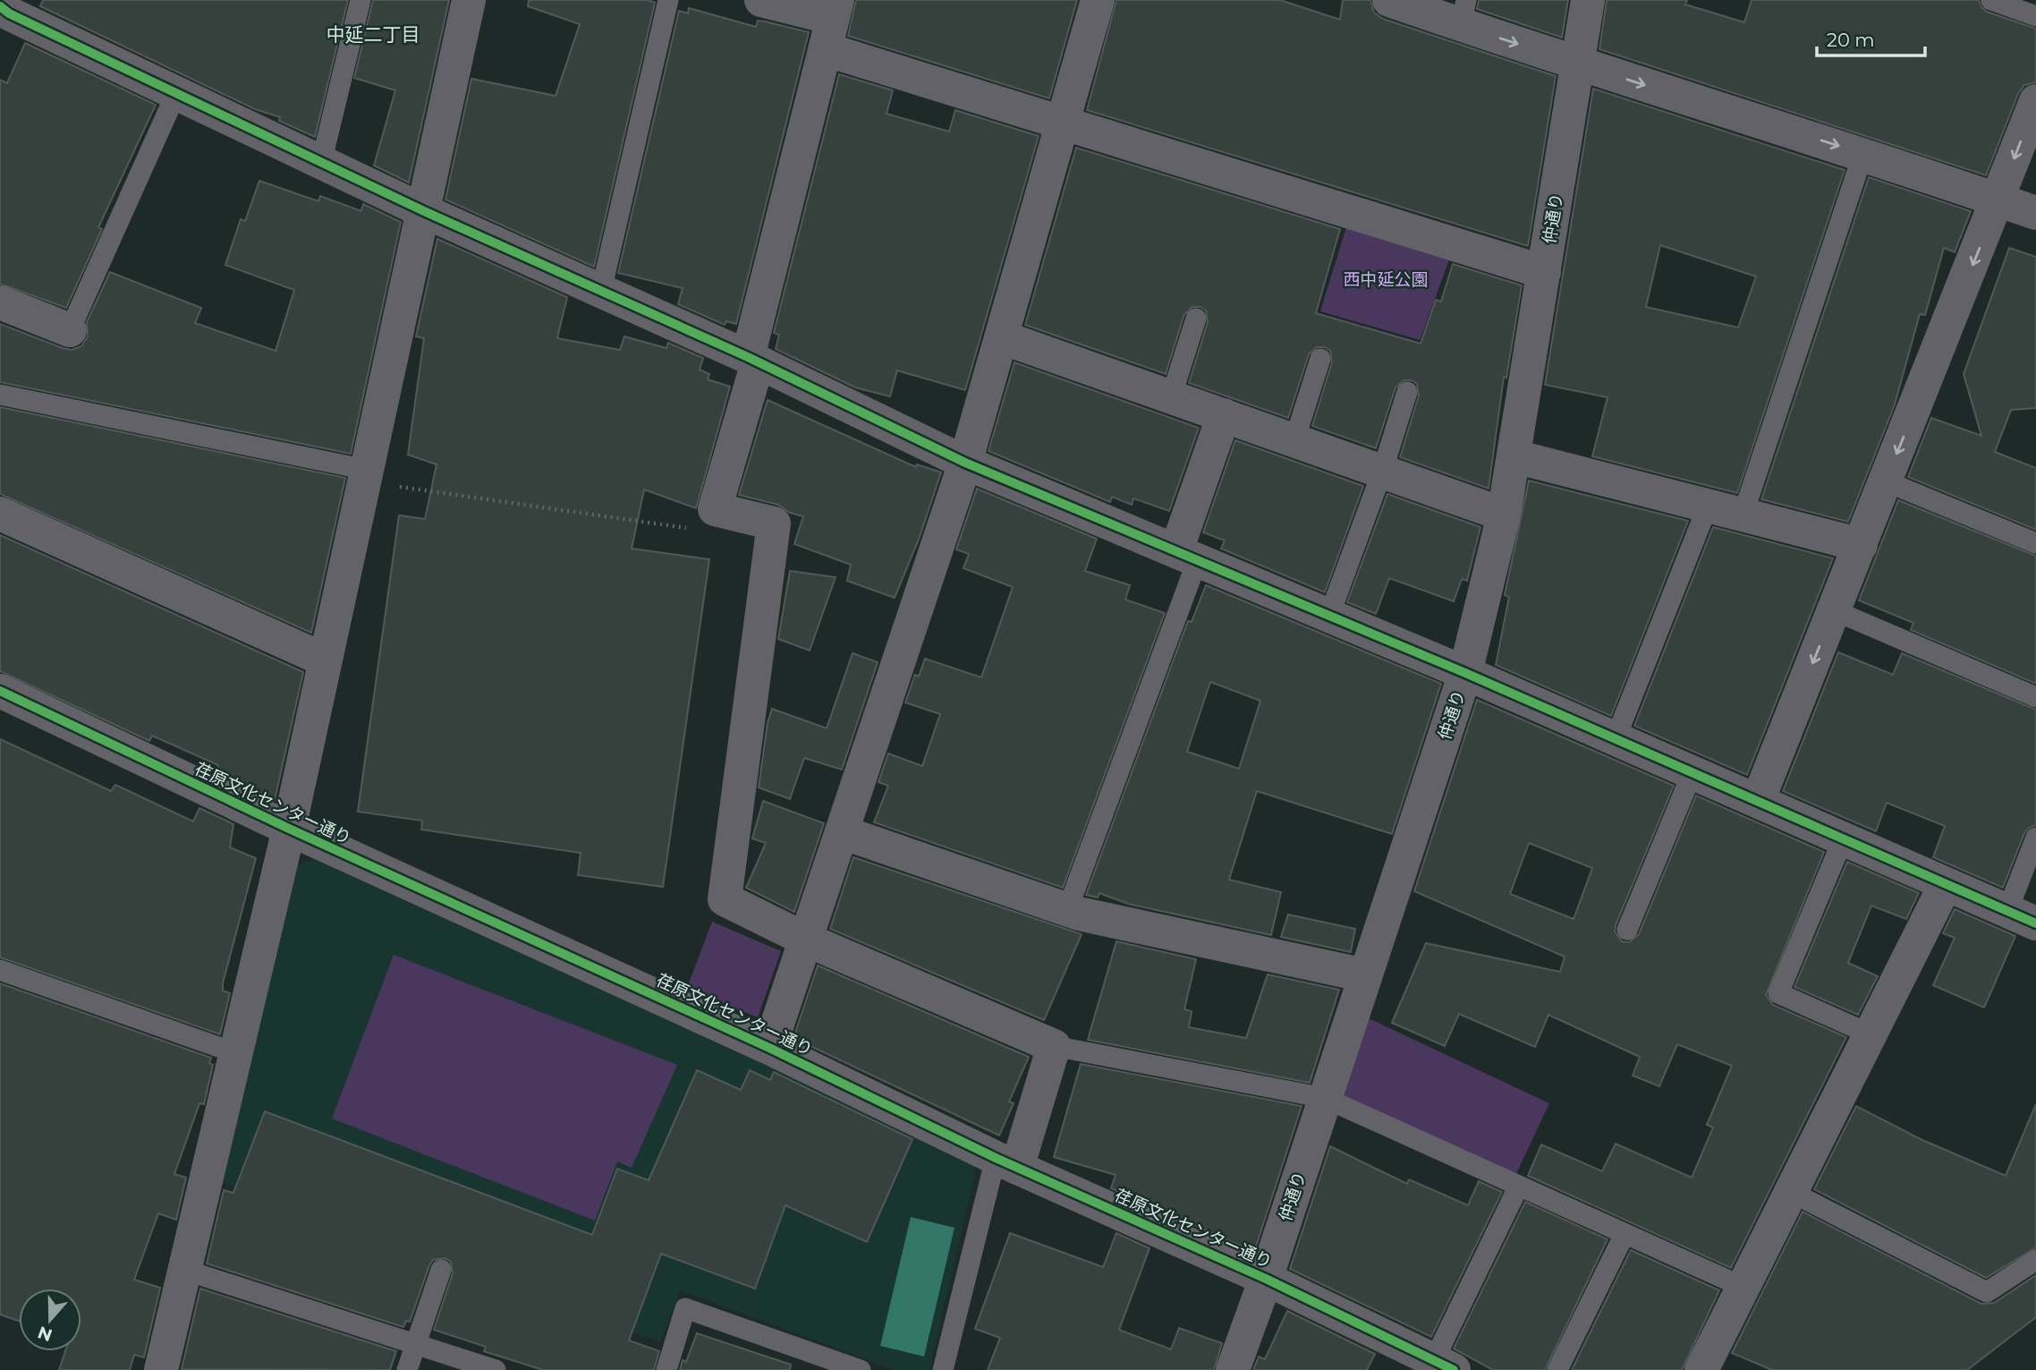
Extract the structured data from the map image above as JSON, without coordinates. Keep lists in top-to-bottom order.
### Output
{
  "streets": {
    "street": ["仲通り", "荏原文化センター通り"]
  },
  "crossings": [
    ["仲通り", "荏原文化センター通り"]
  ],
  "districts": ["中延二丁目"],
  "parks": ["西中延公園"],
  "scale_bar": "20 m",
  "north": "bottom"
}
